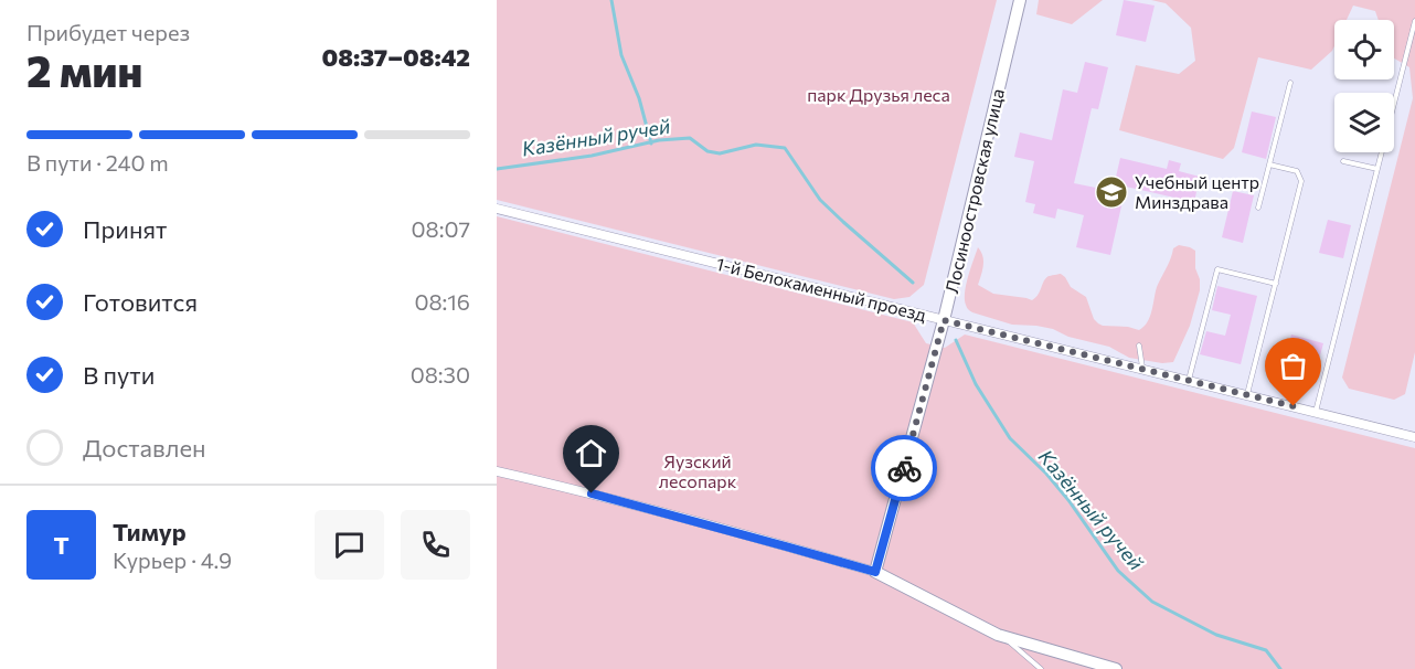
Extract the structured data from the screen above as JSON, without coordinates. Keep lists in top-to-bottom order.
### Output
{
  "streets": {
    "street": ["Лосиноостровская улица", "1-й Белокаменный проезд"]
  },
  "crossings": [
    ["Лосиноостровская улица", "1-й Белокаменный проезд"]
  ],
  "water": ["Казённый ручей"],
  "parks": ["парк Друзья леса", "Яузский лесопарк"],
  "places": {
    "school or university": ["Учебный центр Минздрава"]
  },
  "page": {
    "heading": ["2 мин", "Прибудет через", "08:37–08:42"],
    "panel": ["Тимур", "Курьер · 4.9"],
    "bar": "В пути · 240 m",
    "list": [
      ["Принят", "08:07"],
      ["Готовится", "08:16"],
      ["В пути", "08:30"],
      "Доставлен"
    ],
    "round": "Т"
  }
}
